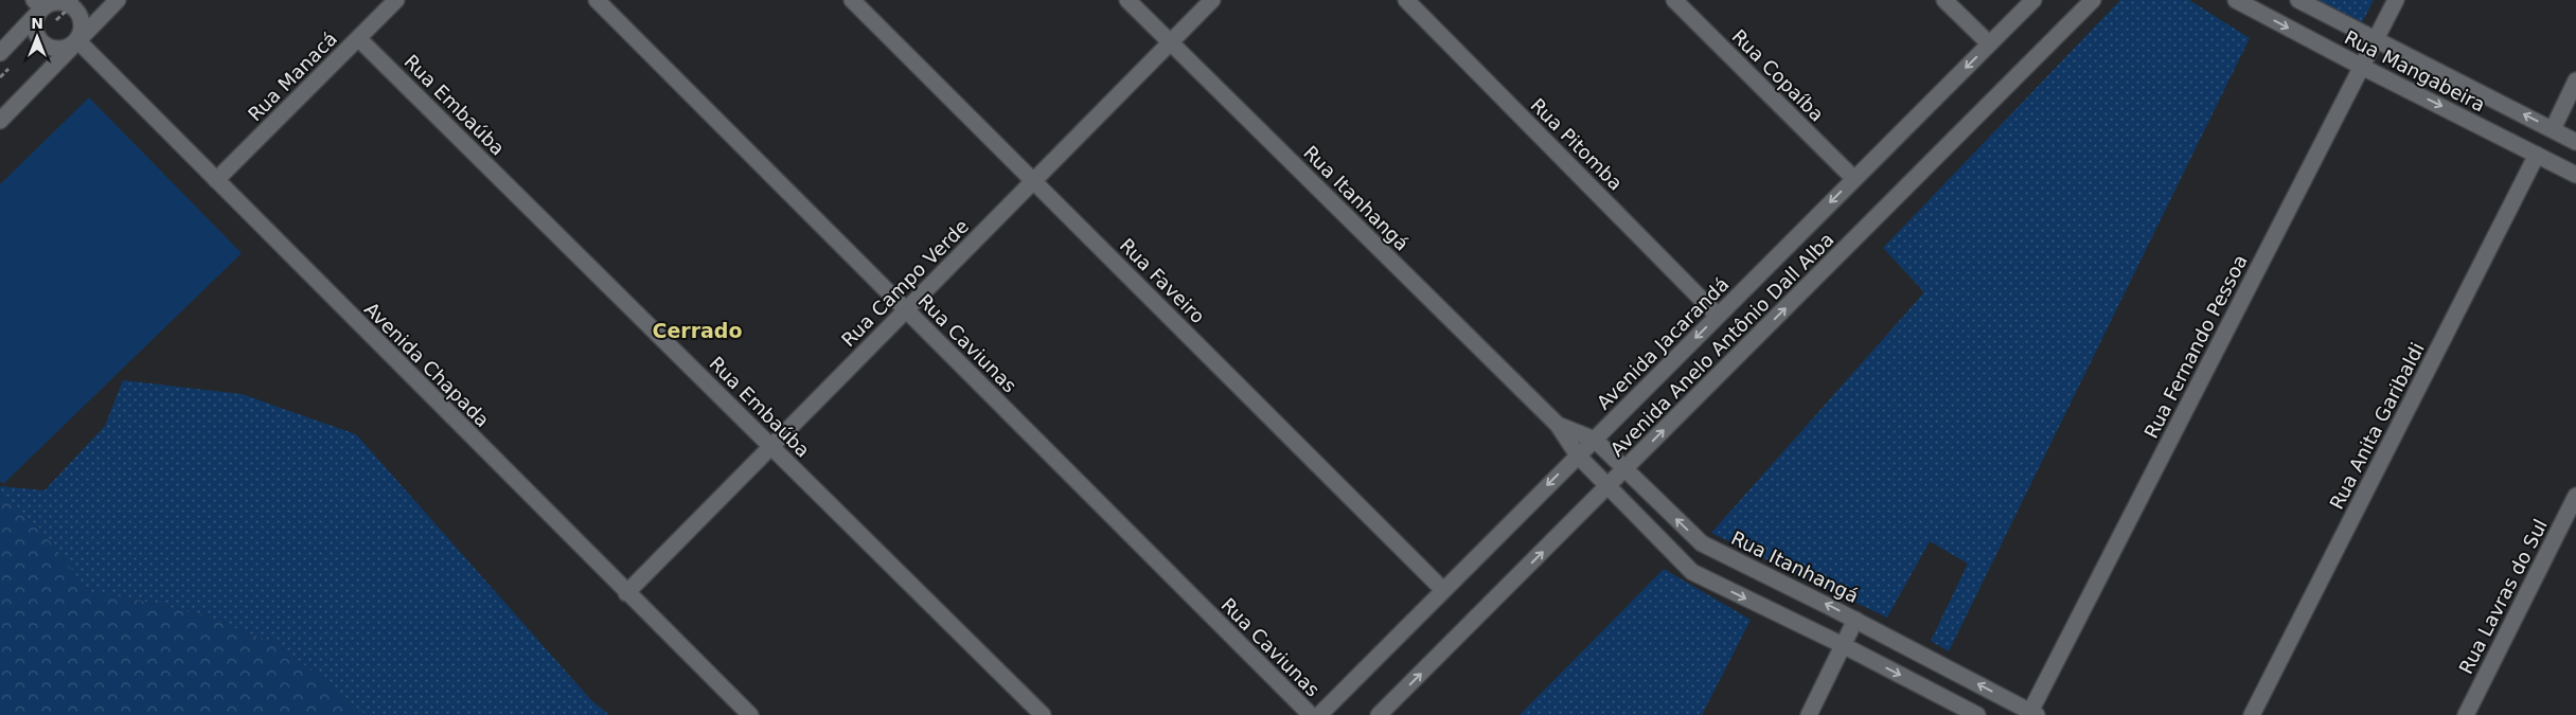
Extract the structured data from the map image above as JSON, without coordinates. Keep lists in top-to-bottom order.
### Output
{
  "streets": {
    "street": [
      "Rua Mangabeira",
      "Rua Copaíba",
      "Rua Manacá",
      "Rua Embaúba",
      "Rua Pitomba",
      "Rua Itanhangá",
      "Rua Faveiro",
      "Rua Campo Verde",
      "Rua Caviunas",
      "Avenida Jacarandá",
      "Avenida Anelo Antônio Dall Alba",
      "Rua Fernando Pessoa",
      "Avenida Chapada",
      "Rua Anita Garibaldi",
      "Rua Lavras do Sul"
    ]
  },
  "crossings": [
    ["Rua Mangabeira", "Rua Fernando Pessoa"],
    ["Rua Mangabeira", "Rua Anita Garibaldi"],
    ["Rua Copaíba", "Avenida Jacarandá"],
    ["Rua Manacá", "Rua Embaúba"],
    ["Rua Manacá", "Avenida Chapada"],
    ["Rua Embaúba", "Rua Campo Verde"],
    ["Rua Pitomba", "Avenida Jacarandá"],
    ["Rua Itanhangá", "Rua Campo Verde"],
    ["Rua Itanhangá", "Avenida Jacarandá"],
    ["Rua Itanhangá", "Avenida Anelo Antônio Dall Alba"],
    ["Rua Itanhangá", "Rua Fernando Pessoa"],
    ["Rua Faveiro", "Rua Campo Verde"],
    ["Rua Faveiro", "Avenida Jacarandá"],
    ["Rua Campo Verde", "Rua Caviunas"],
    ["Rua Campo Verde", "Avenida Chapada"]
  ],
  "one_way": ["Avenida Jacarandá", "Avenida Anelo Antônio Dall Alba"],
  "districts": ["Cerrado"],
  "north": "top"
}
